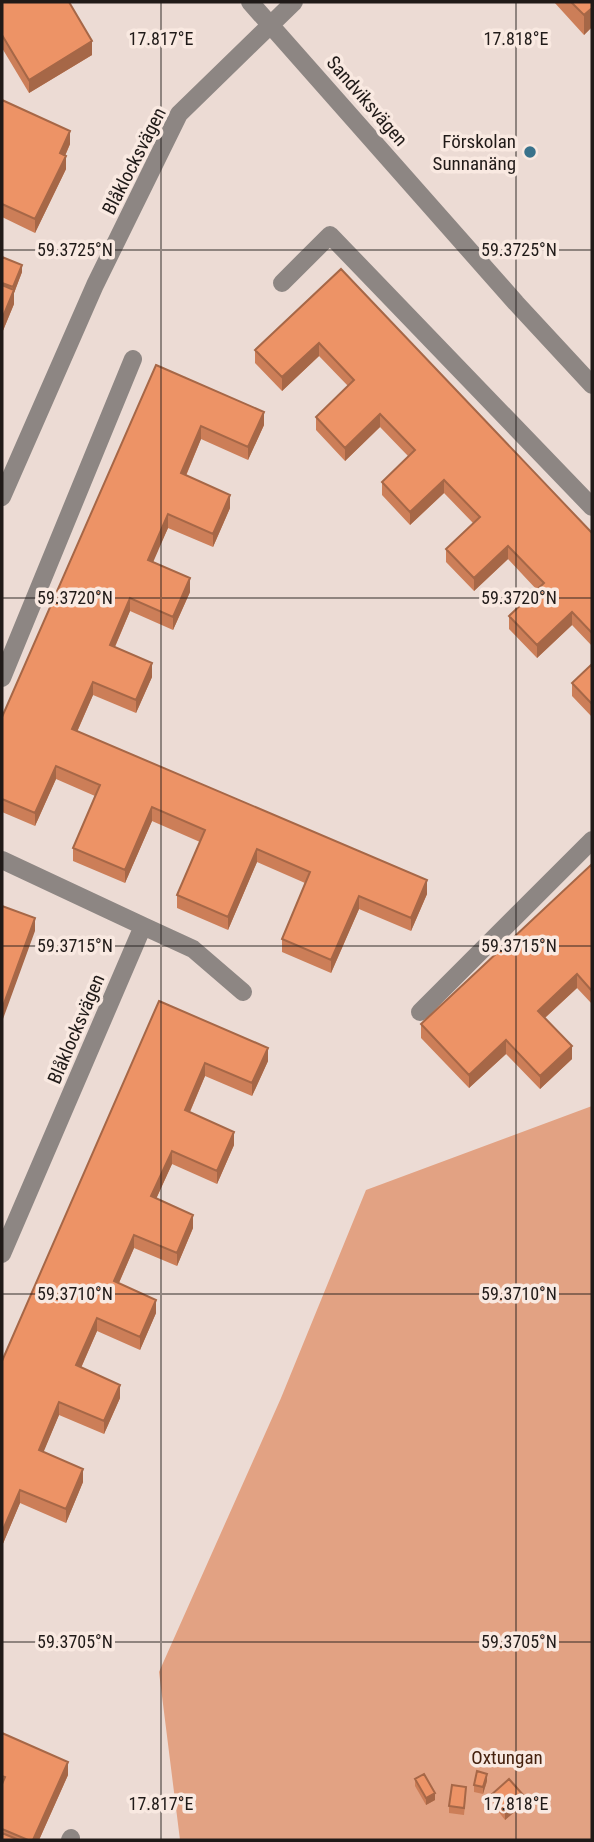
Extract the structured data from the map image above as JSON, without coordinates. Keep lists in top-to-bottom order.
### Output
{
  "streets": {
    "street": ["Sandviksvägen", "Blåklocksvägen"]
  },
  "crossings": [
    ["Sandviksvägen", "Blåklocksvägen"]
  ],
  "parks": ["Oxtungan"],
  "places": ["Förskolan Sunnanäng"],
  "coordinates": [
    "17.817°E",
    "17.818°E",
    "59.3725°N",
    "59.3720°N",
    "59.3715°N",
    "59.3710°N",
    "59.3705°N"
  ]
}
